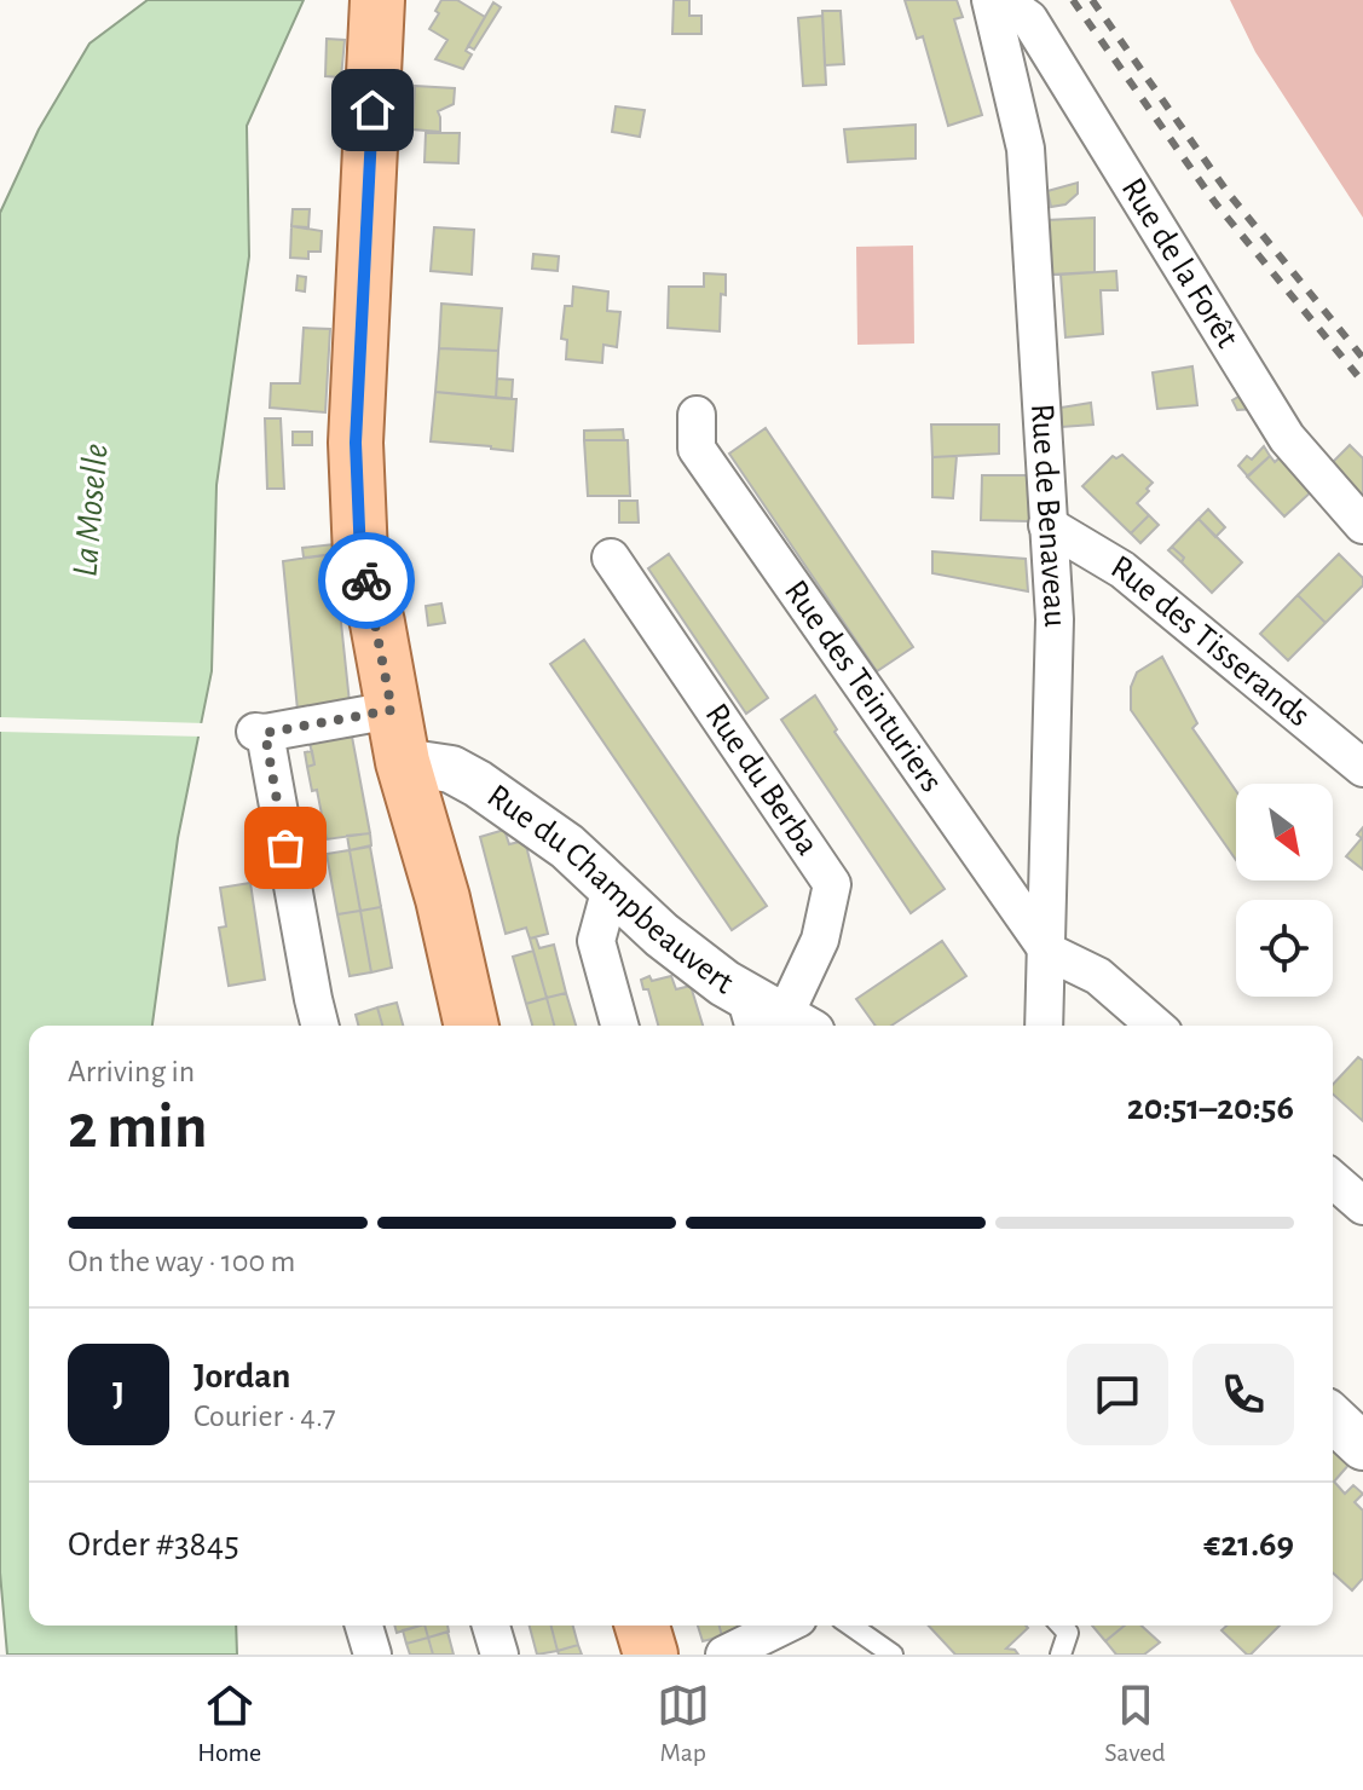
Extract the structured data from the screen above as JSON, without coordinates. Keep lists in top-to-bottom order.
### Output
{
  "streets": {
    "street": [
      "Rue de la Forêt",
      "Rue de Benaveau",
      "Rue des Tisserands",
      "Rue des Teinturiers",
      "Rue du Berba",
      "Rue du Champbeauvert"
    ]
  },
  "crossings": [
    ["Rue de Benaveau", "Rue des Tisserands"],
    ["Rue de Benaveau", "Rue des Teinturiers"],
    ["Rue du Berba", "Rue du Champbeauvert"]
  ],
  "water": ["La Moselle"],
  "north": "bottom right",
  "page": {
    "heading": ["2 min", "Arriving in", "20:51–20:56"],
    "panel": [
      "Jordan",
      "Courier · 4.7",
      "Order #3845",
      "€21.69"
    ],
    "bar": "On the way · 100 m",
    "round": "J",
    "tabs": ["Home", "Map", "Saved"]
  }
}
